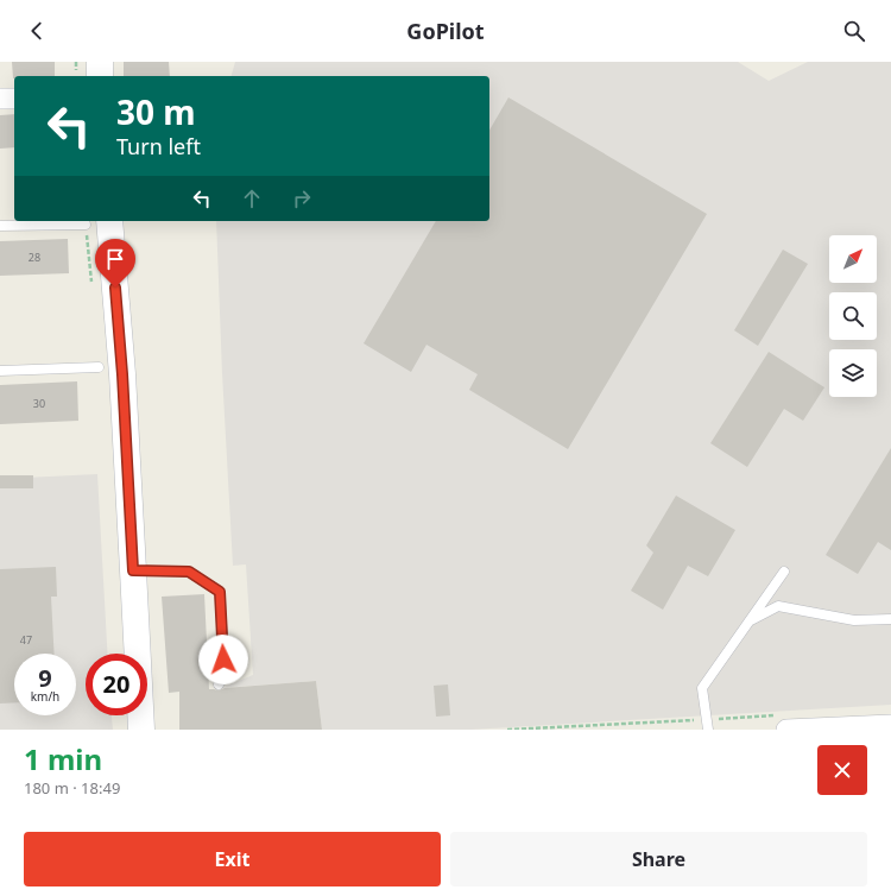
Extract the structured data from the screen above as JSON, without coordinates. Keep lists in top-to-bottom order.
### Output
{
  "house_numbers": ["28", "30", "47"],
  "north": "top right",
  "page": {
    "header": "GoPilot",
    "turn": ["30 m", "Turn left"],
    "speed": "9 km/h",
    "limit": "20",
    "heading": ["1 min", "180 m · 18:49"],
    "buttons": ["Exit", "Share"]
  }
}
